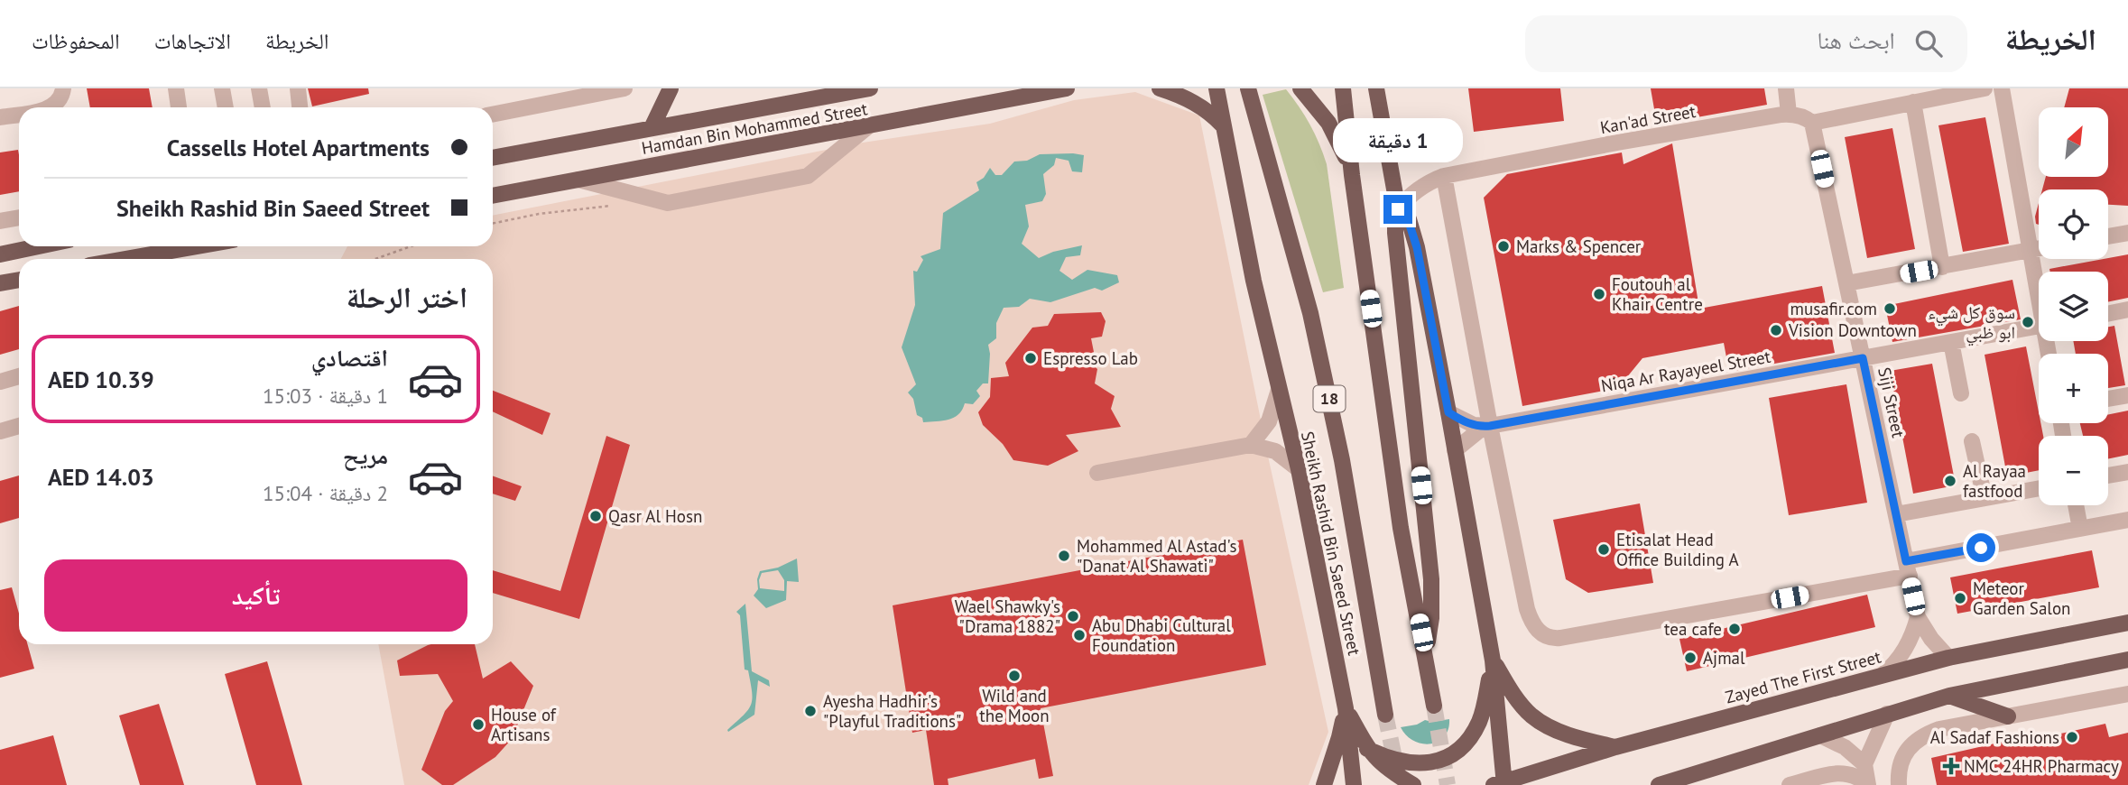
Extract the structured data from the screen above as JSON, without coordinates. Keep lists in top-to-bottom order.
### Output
{
  "streets": {
    "main road": [
      "Hamdan Bin Mohammed Street",
      "18",
      "Sheikh Rashid Bin Saeed Street",
      "Zayed The First Street"
    ],
    "street": ["Kan'ad Street", "Niqa Ar Rayayeel Street", "Siji Street"]
  },
  "crossings": [
    ["Kan'ad Street", "Siji Street"],
    ["Niqa Ar Rayayeel Street", "Siji Street"],
    ["Siji Street", "Zayed The First Street"]
  ],
  "places": {
    "other": [
      "Marks & Spencer",
      "Foutouh al Khair Centre",
      "musafir.com",
      "سوق كل شيء ابو ظبي",
      "Vision Downtown",
      "Espresso Lab",
      "Al Rayaa fastfood",
      "Qasr Al Hosn",
      "Etisalat Head Office Building A",
      "Mohammed Al Astad's \"Danat Al Shawati\"",
      "Meteor Garden Salon",
      "Wael Shawky's \"Drama 1882\"",
      "tea cafe",
      "Abu Dhabi Cultural Foundation",
      "Ajmal",
      "Wild and the Moon",
      "Ayesha Hadhir's \"Playful Traditions\"",
      "House of Artisans",
      "Al Sadaf Fashions"
    ],
    "health": ["NMC 24HR Pharmacy"]
  },
  "north": "top right",
  "page": {
    "header": "الخريطة",
    "search": "ابحث هنا",
    "nav": ["الخريطة", "الاتجاهات", "المحفوظات"],
    "map_buttons": ["+", "−"],
    "banner": ["Cassells Hotel Apartments", "Sheikh Rashid Bin Saeed Street"],
    "bubble": "1 دقيقة",
    "heading": "اختر الرحلة",
    "list": [
      {
        "name": "اقتصادي",
        "note": "1 دقيقة · 15:03",
        "value": "AED 10.39"
      },
      {
        "name": "مريح",
        "note": "2 دقيقة · 15:04",
        "value": "AED 14.03"
      }
    ],
    "buttons": "تأكيد"
  }
}
